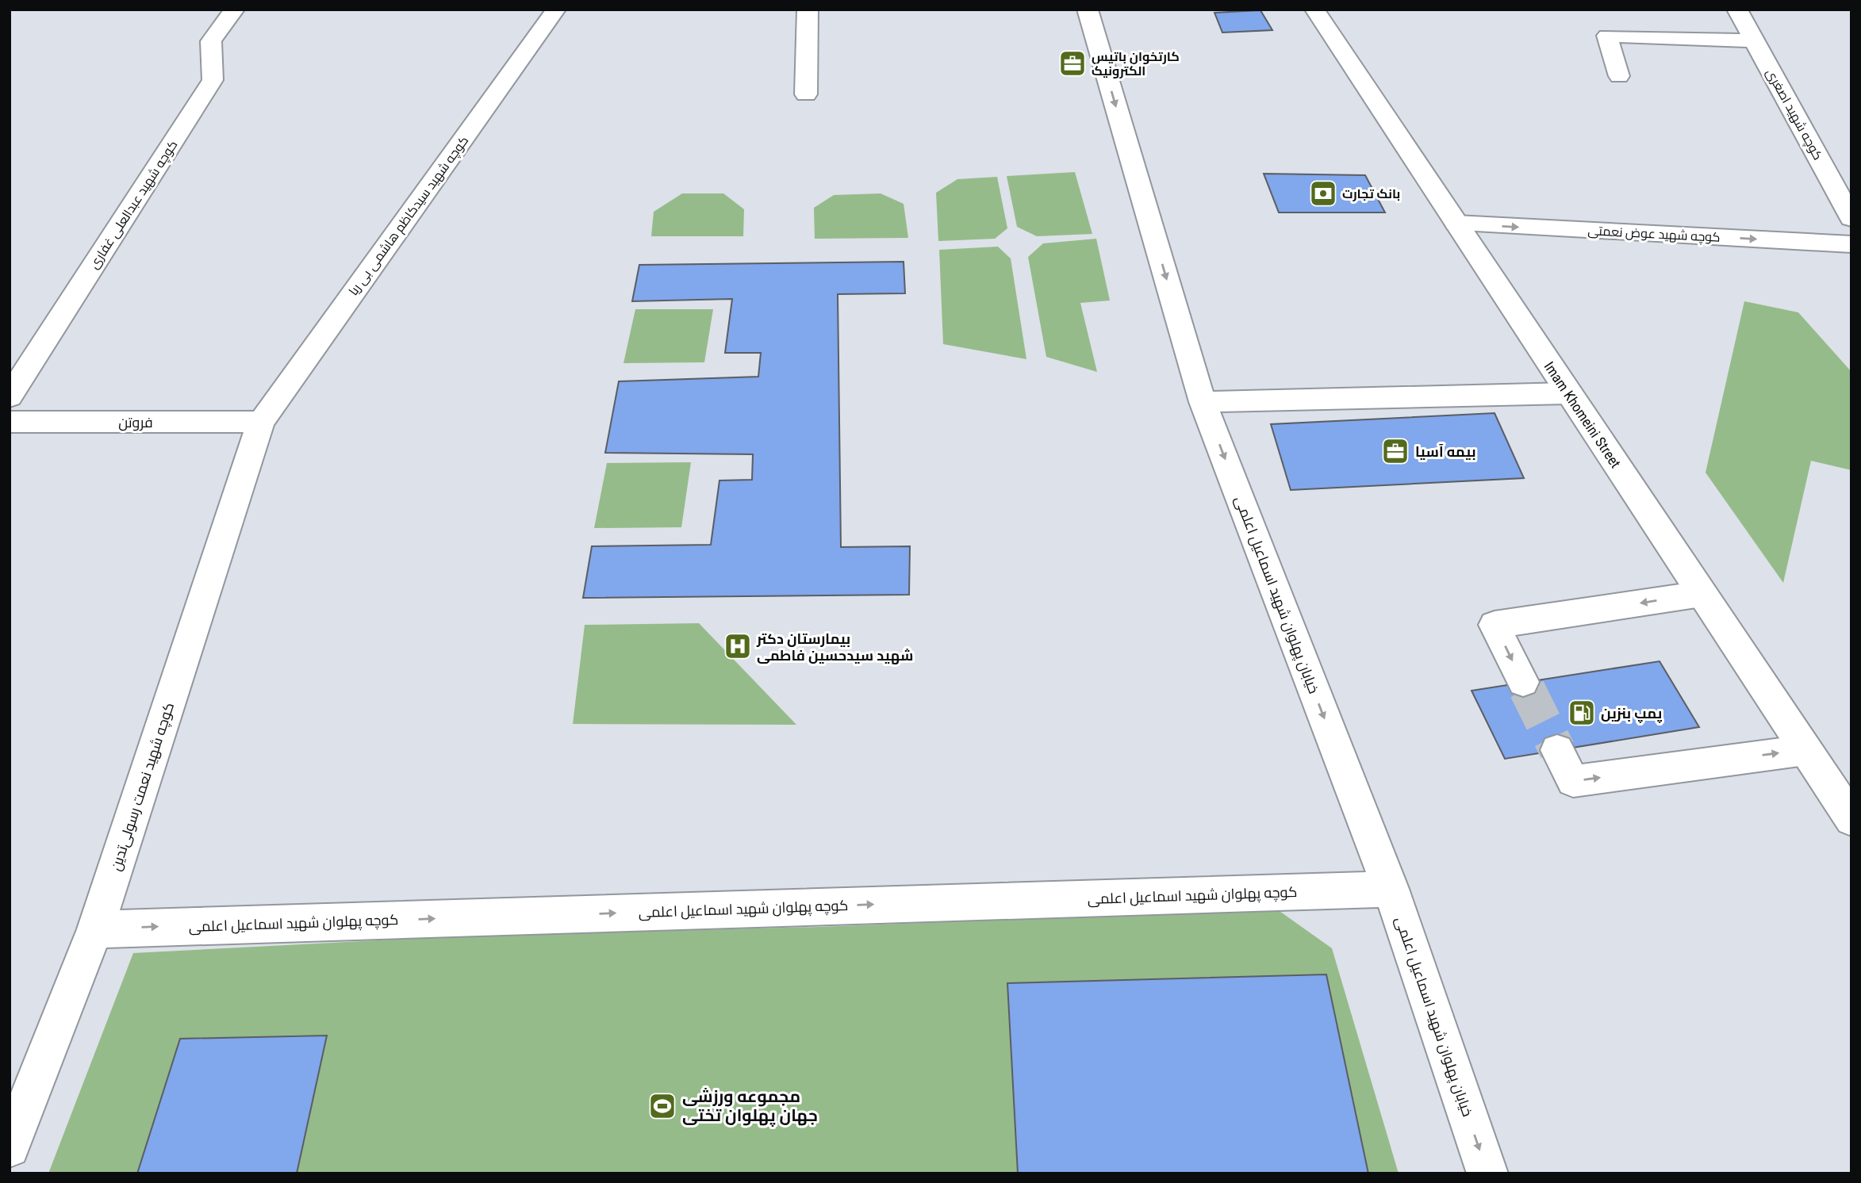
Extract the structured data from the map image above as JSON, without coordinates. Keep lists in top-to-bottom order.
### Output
{
  "streets": {
    "street": [
      "کوچه شهید اصغری",
      "کوچه شهید عبدالعلی غفاری",
      "کوچه شهید سیدکاظم هاشمی بی ریا",
      "کوچه شهید عوض نعمتی",
      "Imam Khomeini Street",
      "فروتن",
      "خیابان پهلوان شهید اسماعیل اعلمی",
      "کوچه شهید نعمت رسولی‌تدین",
      "کوچه پهلوان شهید اسماعیل اعلمی"
    ]
  },
  "crossings": [
    ["کوچه شهید سیدکاظم هاشمی بی ریا", "فروتن"],
    ["کوچه شهید سیدکاظم هاشمی بی ریا", "کوچه شهید نعمت رسولی‌تدین"],
    ["کوچه شهید عوض نعمتی", "Imam Khomeini Street"],
    ["فروتن", "کوچه شهید نعمت رسولی‌تدین"],
    ["خیابان پهلوان شهید اسماعیل اعلمی", "کوچه پهلوان شهید اسماعیل اعلمی"],
    ["کوچه شهید نعمت رسولی‌تدین", "کوچه پهلوان شهید اسماعیل اعلمی"]
  ],
  "one_way": ["خیابان پهلوان شهید اسماعیل اعلمی", "کوچه پهلوان شهید اسماعیل اعلمی"],
  "places": {
    "office": ["کارتخوان باتیس الکترونیک", "بیمه آسیا"],
    "bank": ["بانک تجارت"],
    "hospital": ["بیمارستان دکتر شهید سیدحسین فاطمی"],
    "fuel station": ["پمپ بنزین"],
    "sports": ["مجموعه ورزشی جهان پهلوان تختی"]
  }
}
